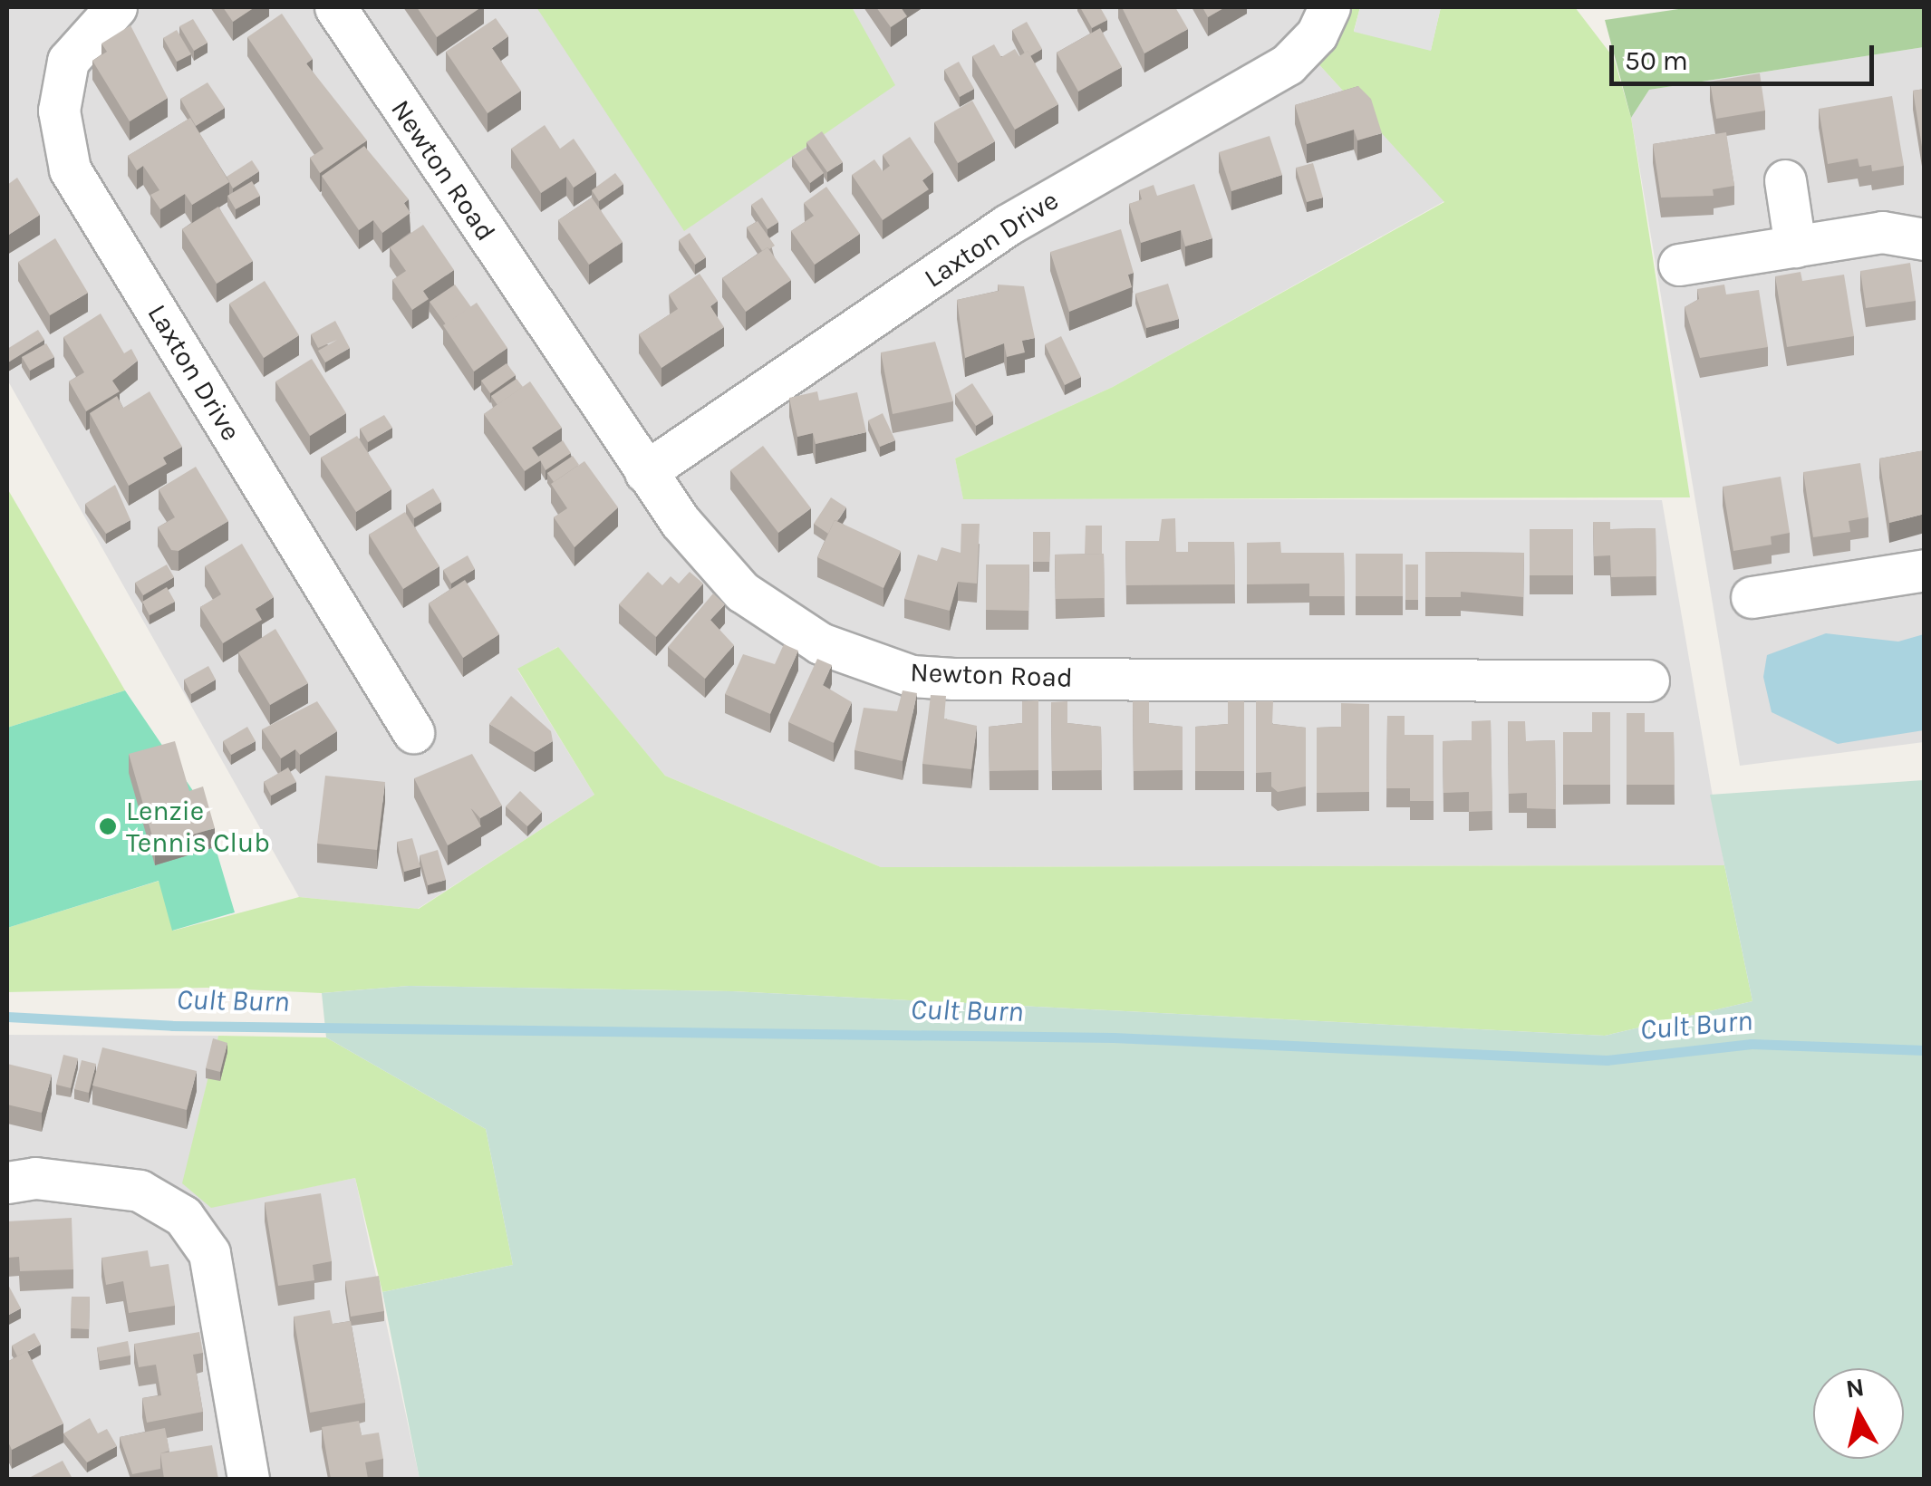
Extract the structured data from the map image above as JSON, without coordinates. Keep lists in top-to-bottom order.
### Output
{
  "streets": {
    "street": ["Newton Road", "Laxton Drive"]
  },
  "crossings": [
    ["Newton Road", "Laxton Drive"]
  ],
  "water": ["Cult Burn"],
  "places": ["Lenzie Tennis Club"],
  "scale_bar": "50 m",
  "north": "top"
}
